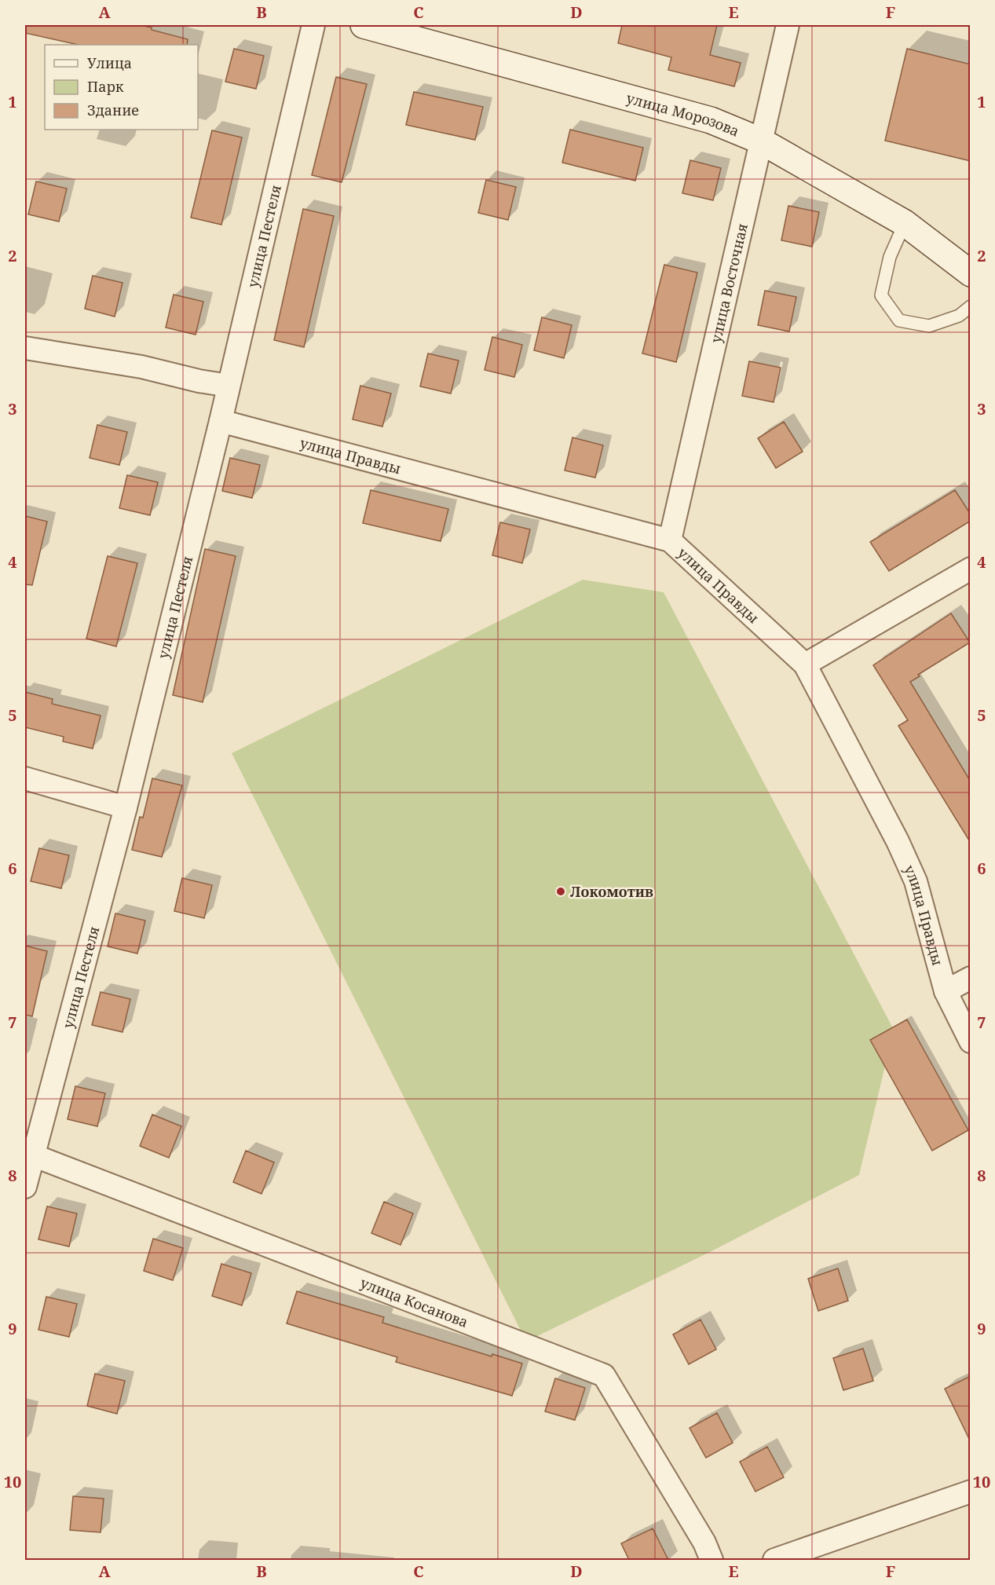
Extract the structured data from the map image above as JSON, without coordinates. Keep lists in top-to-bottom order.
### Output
{
  "streets": {
    "main road": ["улица Морозова"],
    "street": [
      "улица Пестеля",
      "улица Восточная",
      "улица Правды",
      "улица Косанова"
    ]
  },
  "crossings": [
    ["улица Морозова", "улица Восточная"],
    ["улица Пестеля", "улица Правды"],
    ["улица Пестеля", "улица Косанова"],
    ["улица Восточная", "улица Правды"]
  ],
  "places": ["Локомотив"],
  "legend": ["Улица", "Парк", "Здание"],
  "grid": {
    "columns": [
      "A",
      "B",
      "C",
      "D",
      "E",
      "F"
    ],
    "rows": [
      "1",
      "2",
      "3",
      "4",
      "5",
      "6",
      "7",
      "8",
      "9",
      "10"
    ]
  }
}
